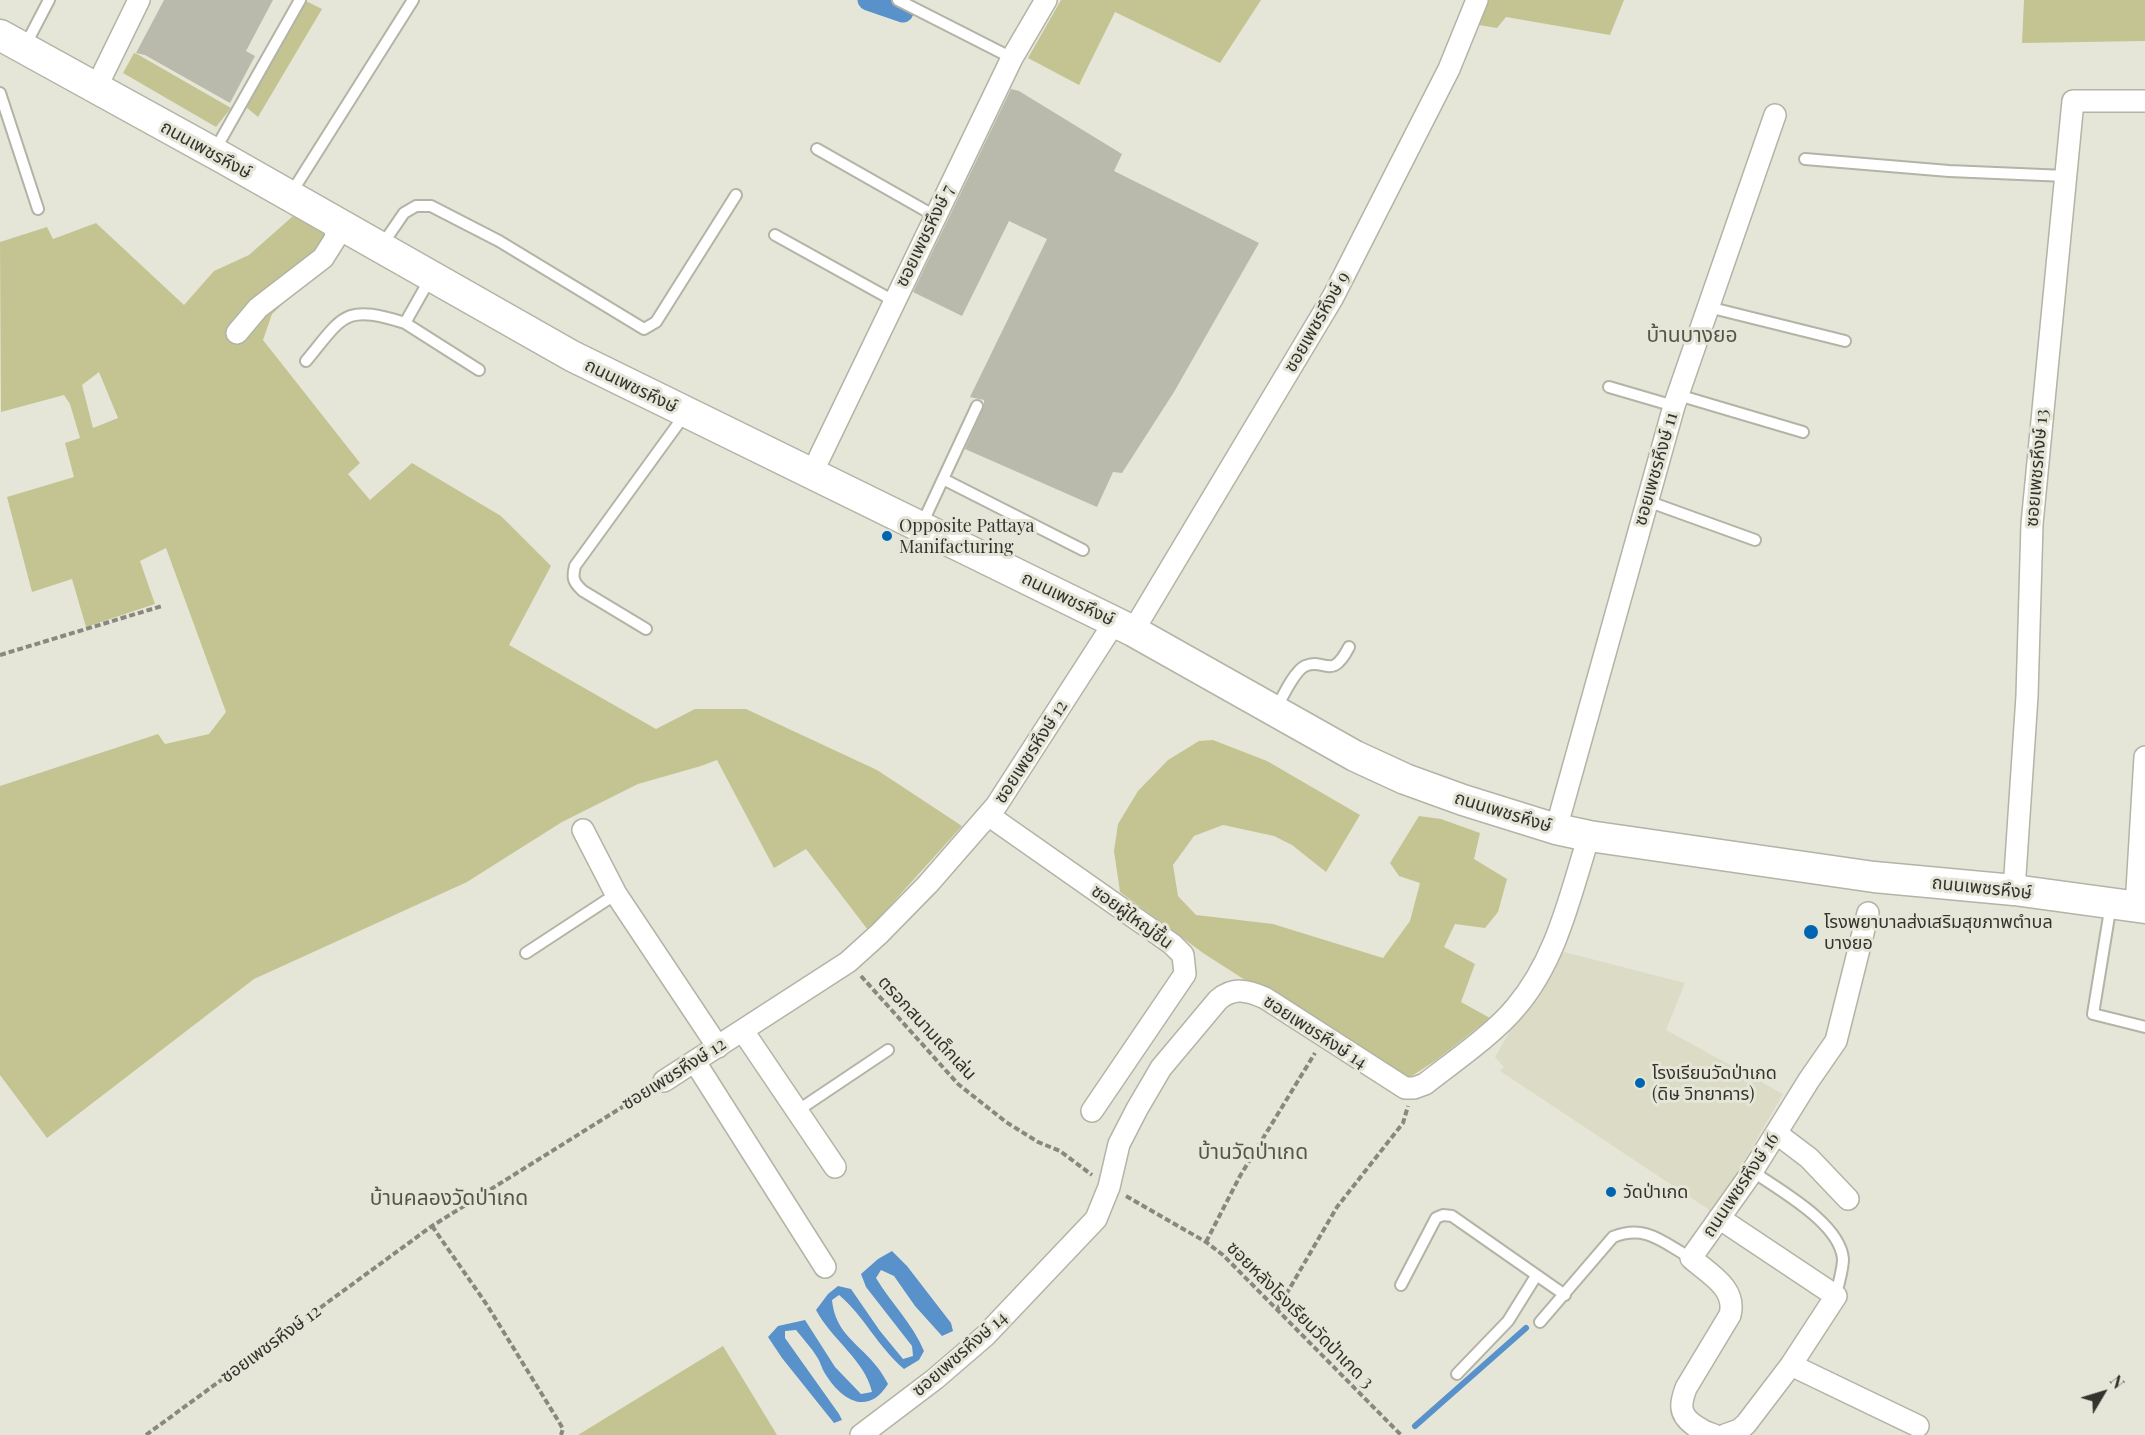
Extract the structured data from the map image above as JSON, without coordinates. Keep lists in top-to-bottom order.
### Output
{
  "streets": {
    "main road": ["ถนนเพชรหึงษ์"],
    "street": [
      "ซอยเพชรหึงษ์ 7",
      "ซอยเพชรหึงษ์ 9",
      "ซอยเพชรหึงษ์ 13",
      "ซอยเพชรหึงษ์ 11",
      "ซอยเพชรหึงษ์ 12",
      "ซอยผู้ใหญ่ชื้น",
      "ซอยเพชรหึงษ์ 14",
      "ถนนเพชรหึงษ์ 16"
    ],
    "path": ["ตรอกสนามเด็กเล่น", "ซอยหลังโรงเรียนวัดป่าเกด 3"]
  },
  "crossings": [
    ["ถนนเพชรหึงษ์", "ซอยเพชรหึงษ์ 7"],
    ["ถนนเพชรหึงษ์", "ซอยเพชรหึงษ์ 9"],
    ["ถนนเพชรหึงษ์", "ซอยเพชรหึงษ์ 13"],
    ["ถนนเพชรหึงษ์", "ซอยเพชรหึงษ์ 11"],
    ["ถนนเพชรหึงษ์", "ซอยเพชรหึงษ์ 12"],
    ["ถนนเพชรหึงษ์", "ถนนเพชรหึงษ์ 16"],
    ["ซอยเพชรหึงษ์ 9", "ซอยเพชรหึงษ์ 12"],
    ["ซอยเพชรหึงษ์ 12", "ซอยผู้ใหญ่ชื้น"],
    ["ซอยเพชรหึงษ์ 12", "ตรอกสนามเด็กเล่น"],
    ["ตรอกสนามเด็กเล่น", "ซอยเพชรหึงษ์ 14"],
    ["ตรอกสนามเด็กเล่น", "ซอยหลังโรงเรียนวัดป่าเกด 3"],
    ["ซอยเพชรหึงษ์ 14", "ซอยหลังโรงเรียนวัดป่าเกด 3"]
  ],
  "districts": ["บ้านบางยอ", "บ้านวัดป่าเกด", "บ้านคลองวัดป่าเกด"],
  "places": [
    "Opposite Pattaya Manifacturing",
    "โรงพยาบาลส่งเสริมสุขภาพตำบล บางยอ",
    "โรงเรียนวัดป่าเกด (ดิษ วิทยาคาร)",
    "วัดป่าเกด"
  ],
  "north": "top right"
}
